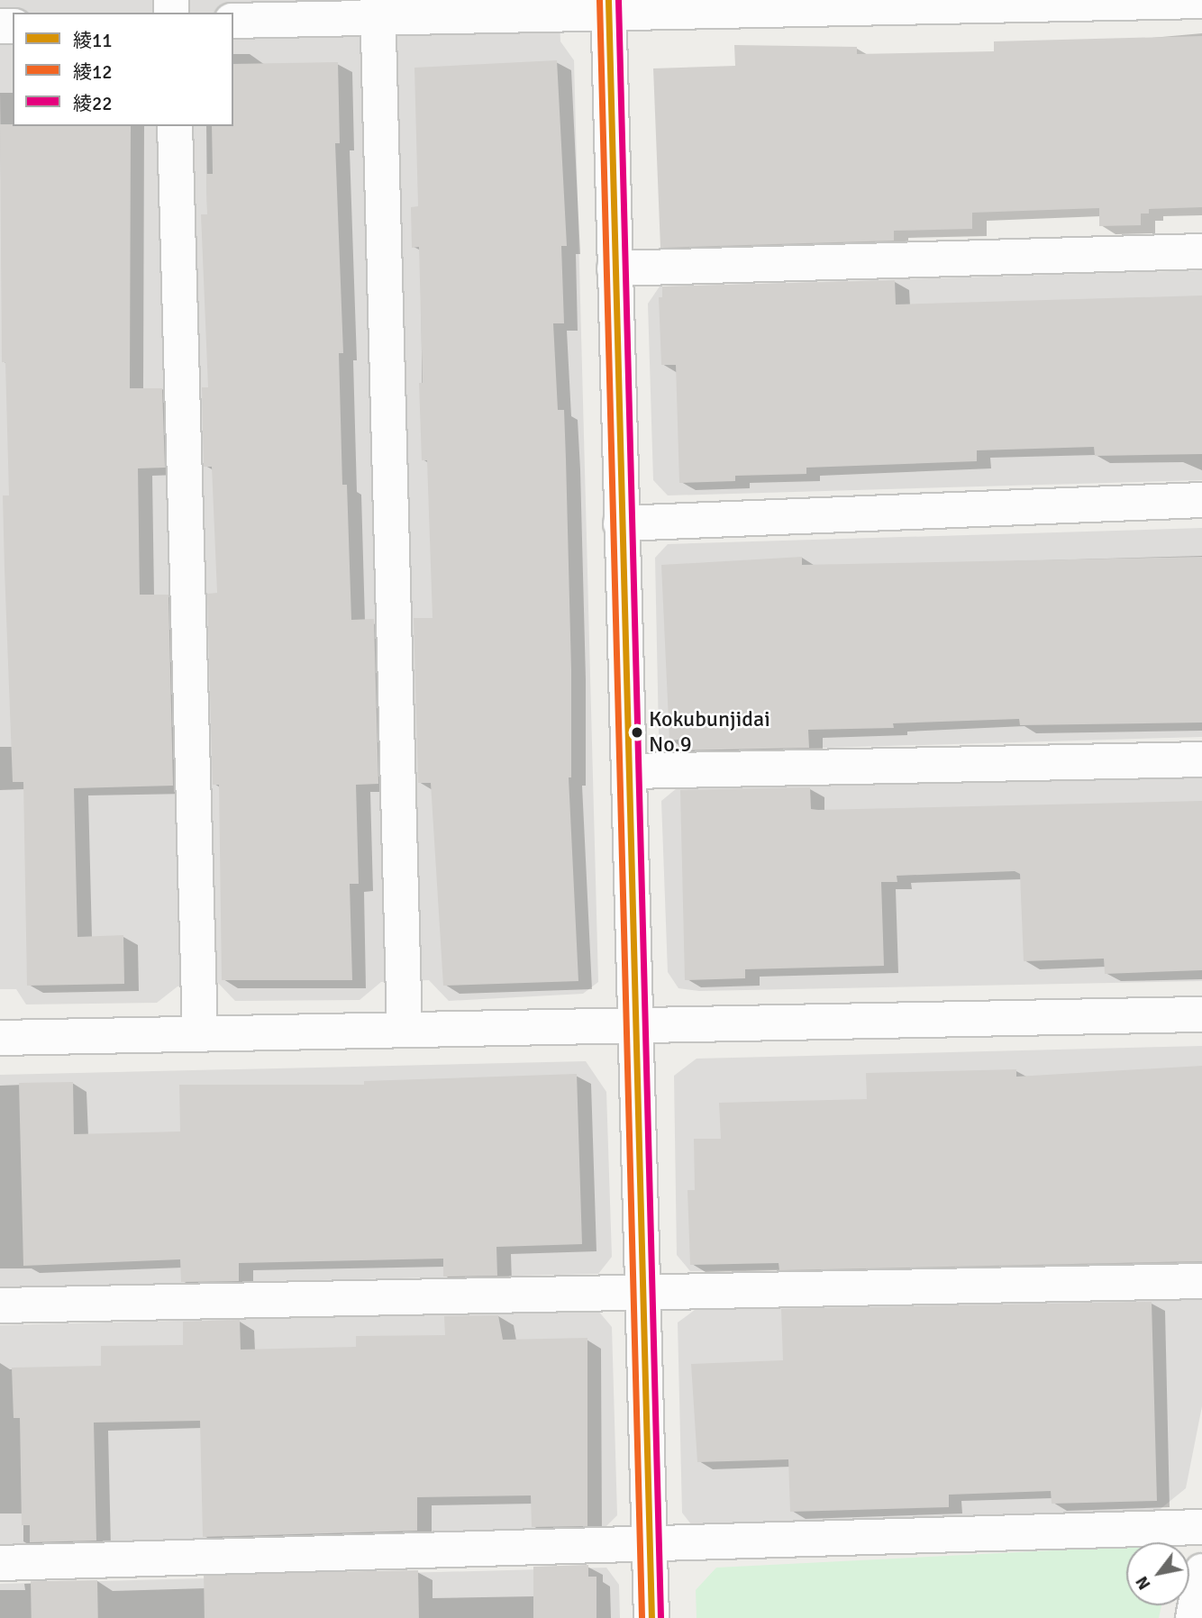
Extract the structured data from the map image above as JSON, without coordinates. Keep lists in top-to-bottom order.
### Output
{
  "places": ["Kokubunjidai No.9"],
  "lines": ["transit line 綾11", "transit line 綾12", "transit line 綾22"],
  "legend": ["綾11", "綾12", "綾22"],
  "north": "bottom left"
}
